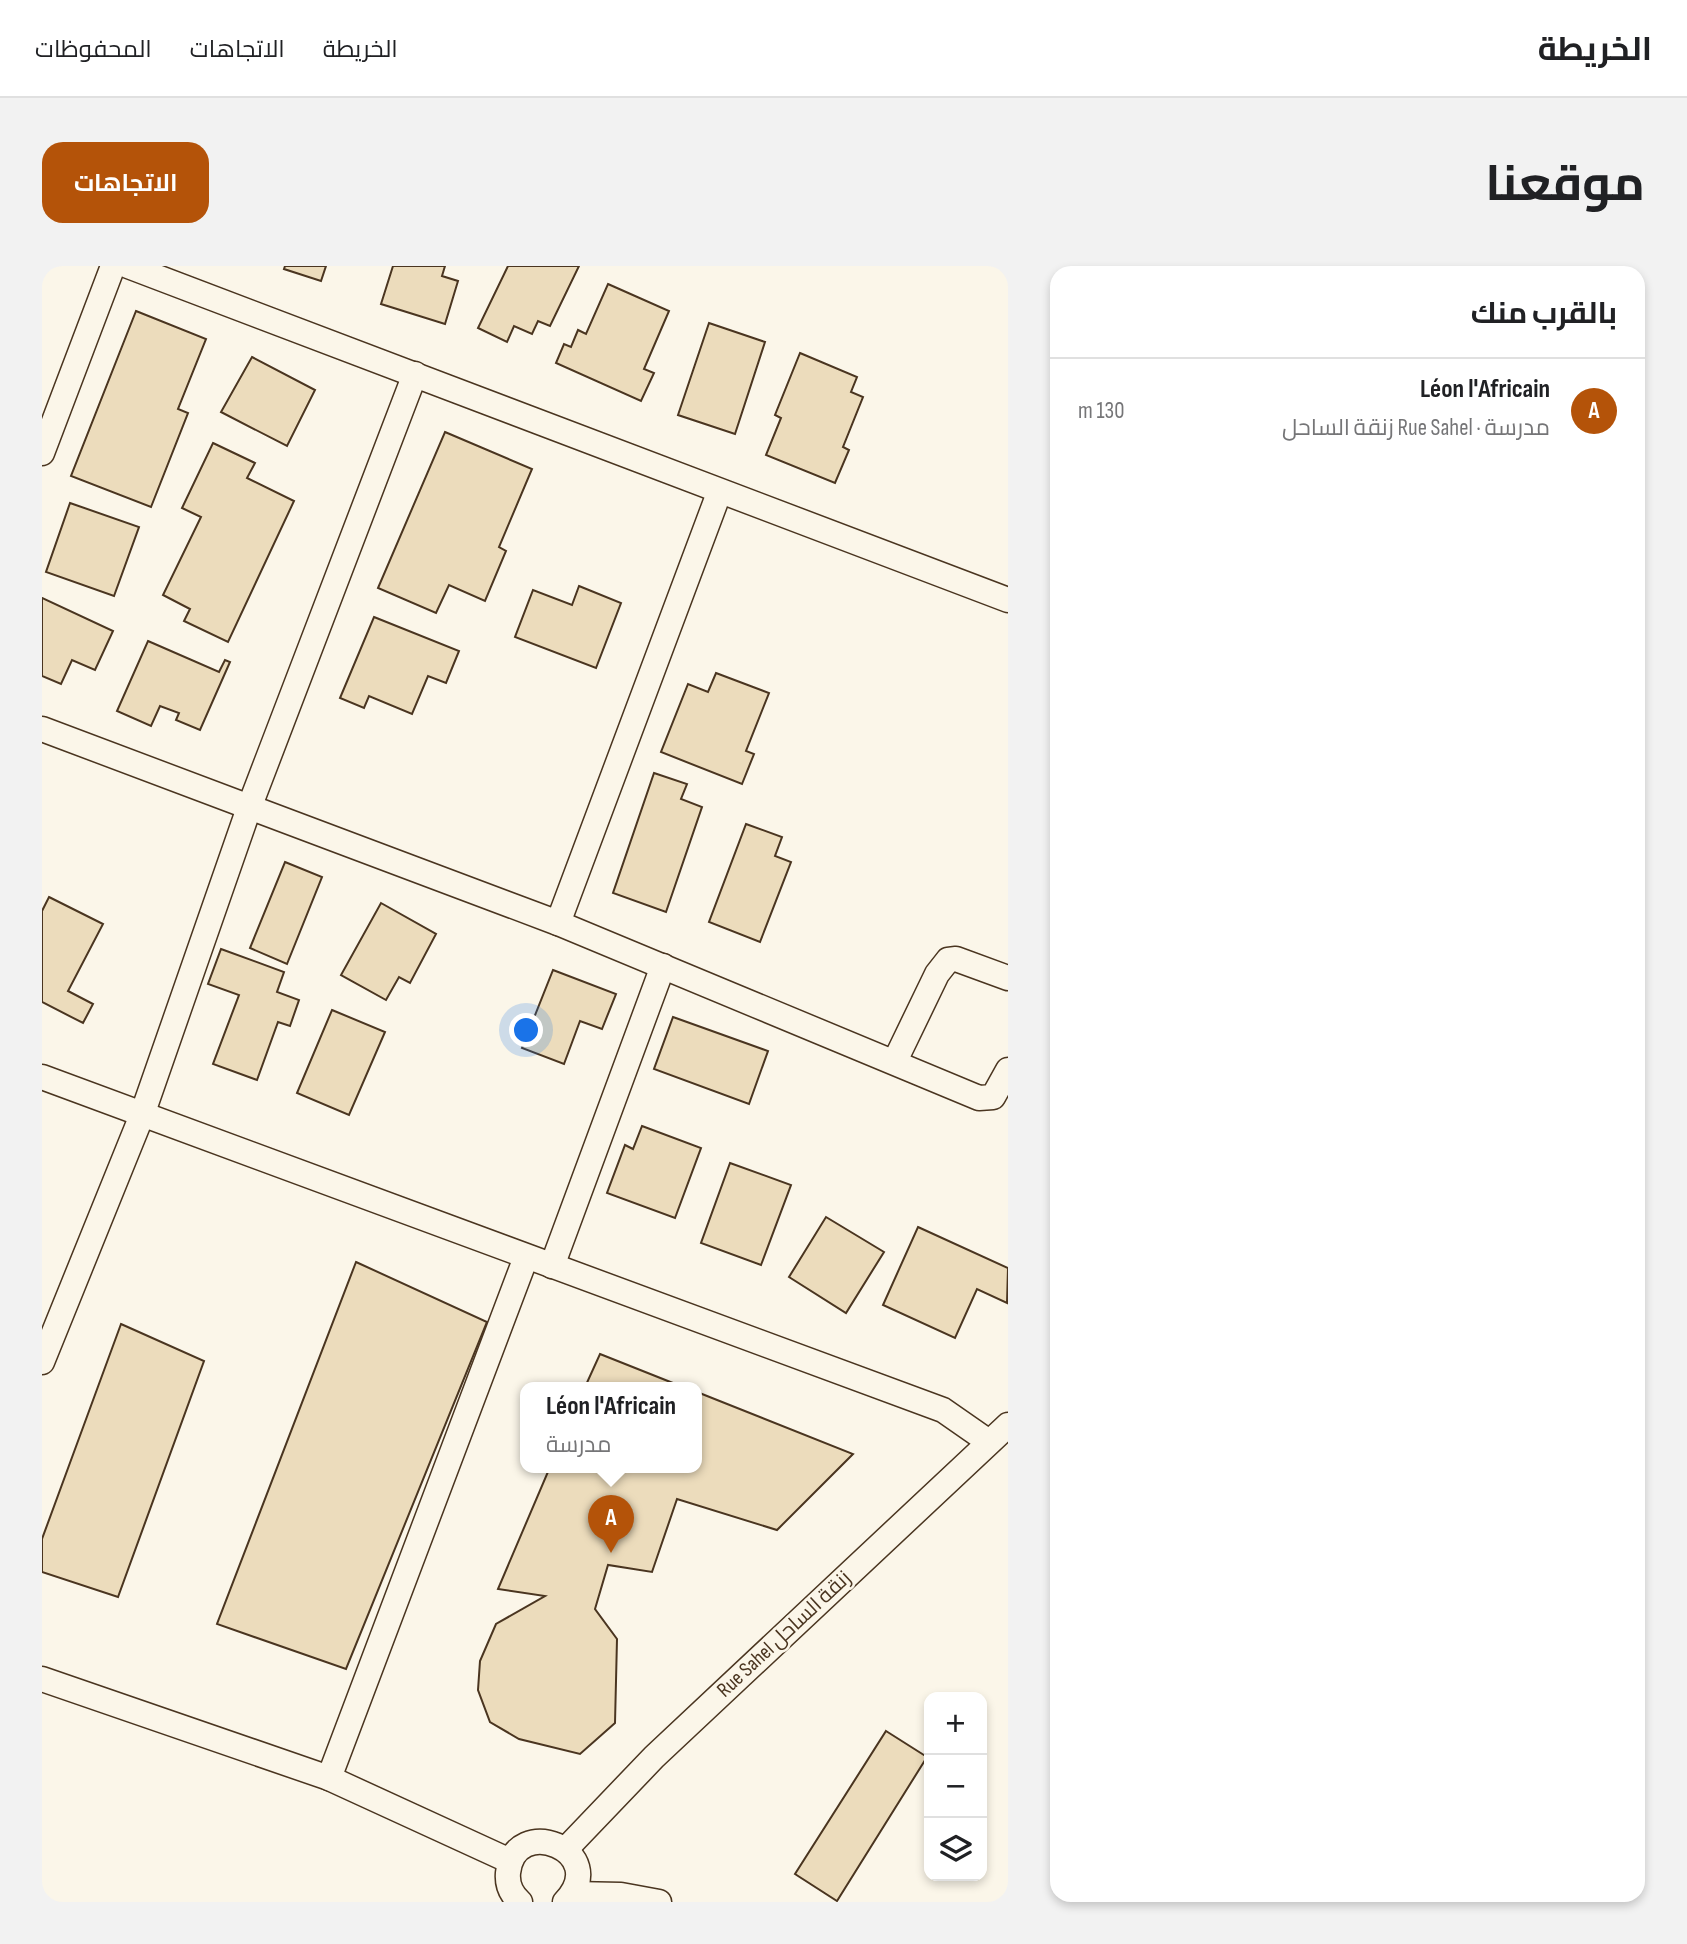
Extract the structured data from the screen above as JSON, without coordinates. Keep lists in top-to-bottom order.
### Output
{
  "streets": {
    "street": ["Rue Sahel زنقة الساحل"]
  },
  "page": {
    "header": "الخريطة",
    "nav": ["الخريطة", "الاتجاهات", "المحفوظات"],
    "title": "موقعنا",
    "buttons": "الاتجاهات",
    "heading": "بالقرب منك",
    "list": [
      {
        "mark": "A",
        "name": "Léon l'Africain",
        "note": "مدرسة · Rue Sahel زنقة الساحل",
        "value": "130 m"
      }
    ],
    "popup": ["Léon l'Africain", "مدرسة"],
    "pins": "A",
    "map_buttons": ["+", "−"]
  }
}
